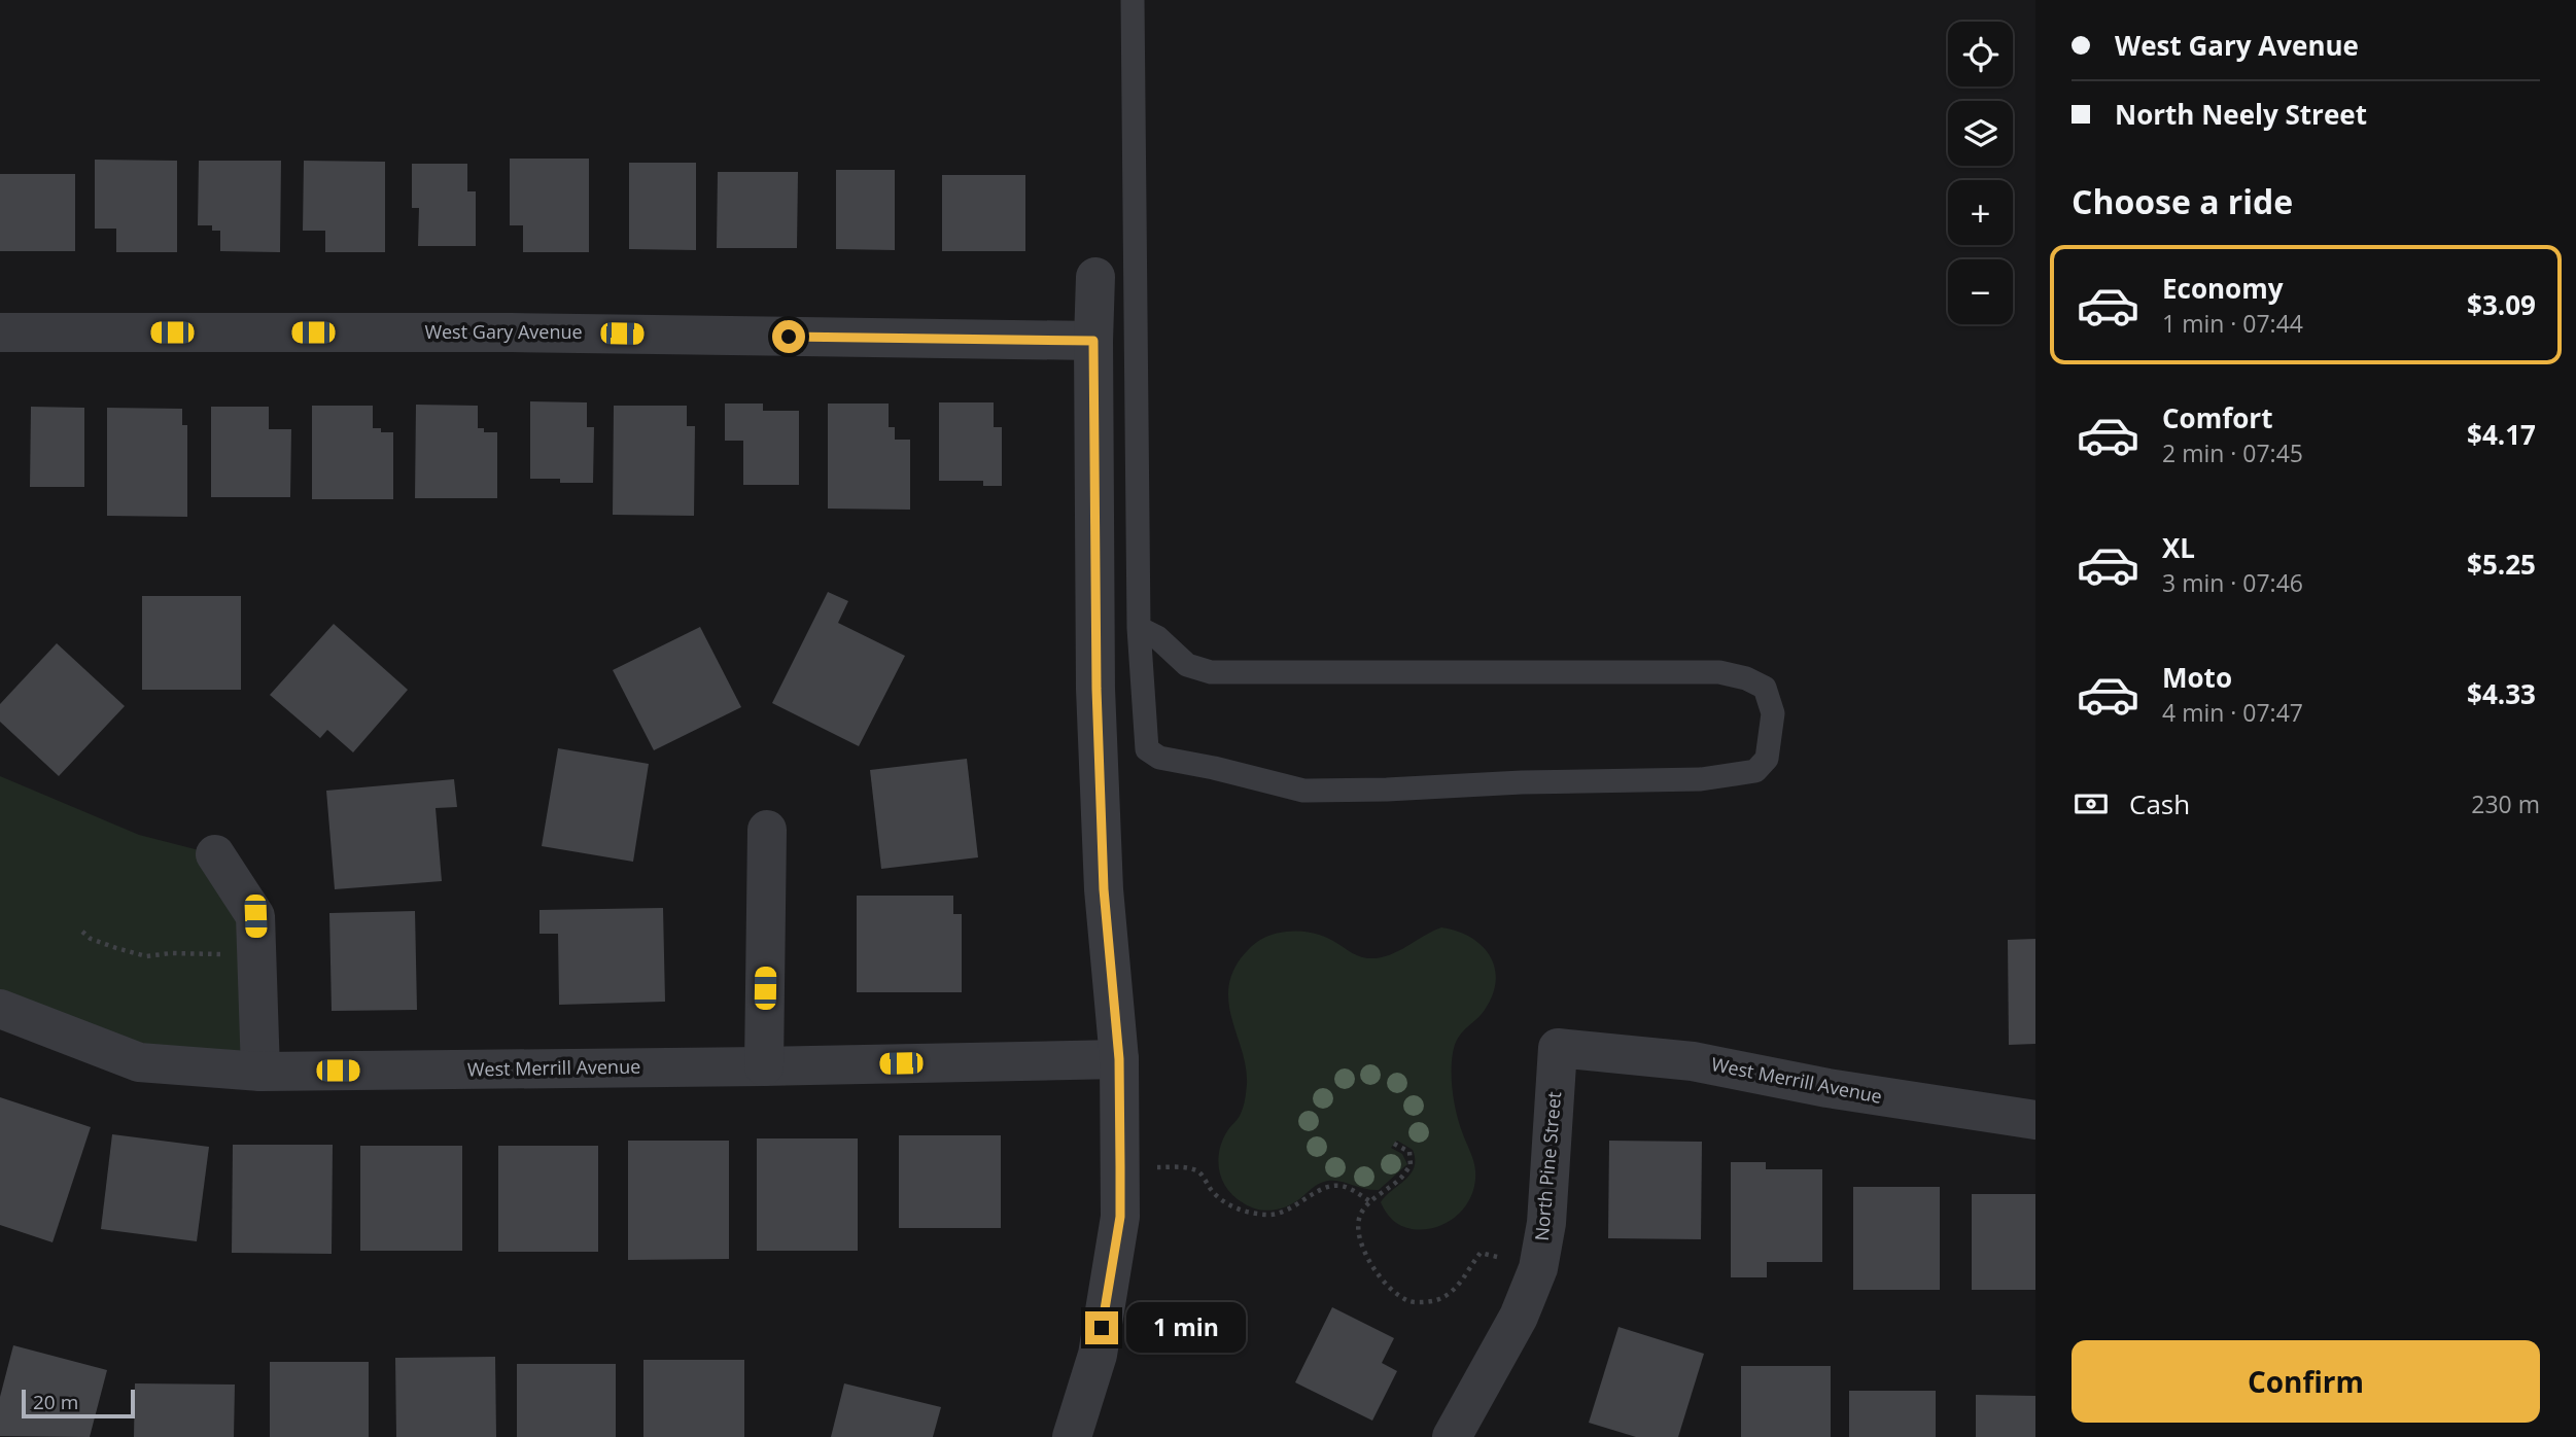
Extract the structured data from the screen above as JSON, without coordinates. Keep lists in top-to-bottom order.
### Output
{
  "streets": {
    "street": ["West Gary Avenue", "West Merrill Avenue", "North Pine Street"]
  },
  "crossings": [
    ["West Merrill Avenue", "North Pine Street"]
  ],
  "scale_bar": "20 m",
  "page": {
    "banner": ["West Gary Avenue", "North Neely Street"],
    "map_buttons": ["+", "−"],
    "heading": "Choose a ride",
    "list": [
      {
        "name": "Economy",
        "note": "1 min · 07:44",
        "value": "$3.09"
      },
      {
        "name": "Comfort",
        "note": "2 min · 07:45",
        "value": "$4.17"
      },
      {
        "name": "XL",
        "note": "3 min · 07:46",
        "value": "$5.25"
      },
      {
        "name": "Moto",
        "note": "4 min · 07:47",
        "value": "$4.33"
      }
    ],
    "pay": ["Cash", "230 m"],
    "bubble": "1 min",
    "buttons": "Confirm",
    "scale": "20 m"
  }
}
